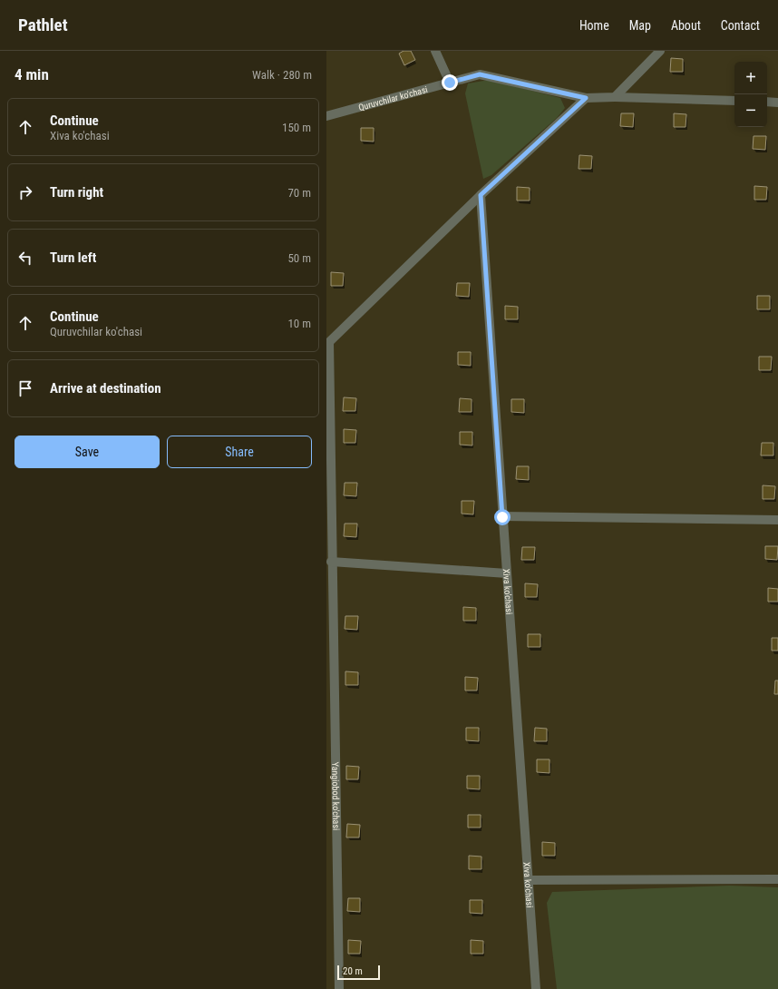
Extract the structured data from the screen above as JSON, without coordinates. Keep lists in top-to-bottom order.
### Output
{
  "streets": {
    "street": ["Quruvchilar ko'chasi", "Xiva ko'chasi", "Yangiobod ko'chasi"]
  },
  "crossings": [
    ["Xiva ko'chasi", "Yangiobod ko'chasi"]
  ],
  "scale_bar": "20 m",
  "page": {
    "header": "Pathlet",
    "nav": [
      "Home",
      "Map",
      "About",
      "Contact"
    ],
    "heading": ["4 min", "Walk · 280 m"],
    "map_buttons": ["+", "−"],
    "list": [
      ["Continue", "Xiva ko'chasi", "150 m"],
      ["Turn right", "70 m"],
      ["Turn left", "50 m"],
      ["Continue", "Quruvchilar ko'chasi", "10 m"],
      "Arrive at destination"
    ],
    "buttons": ["Save", "Share"],
    "scale": "20 m"
  }
}
